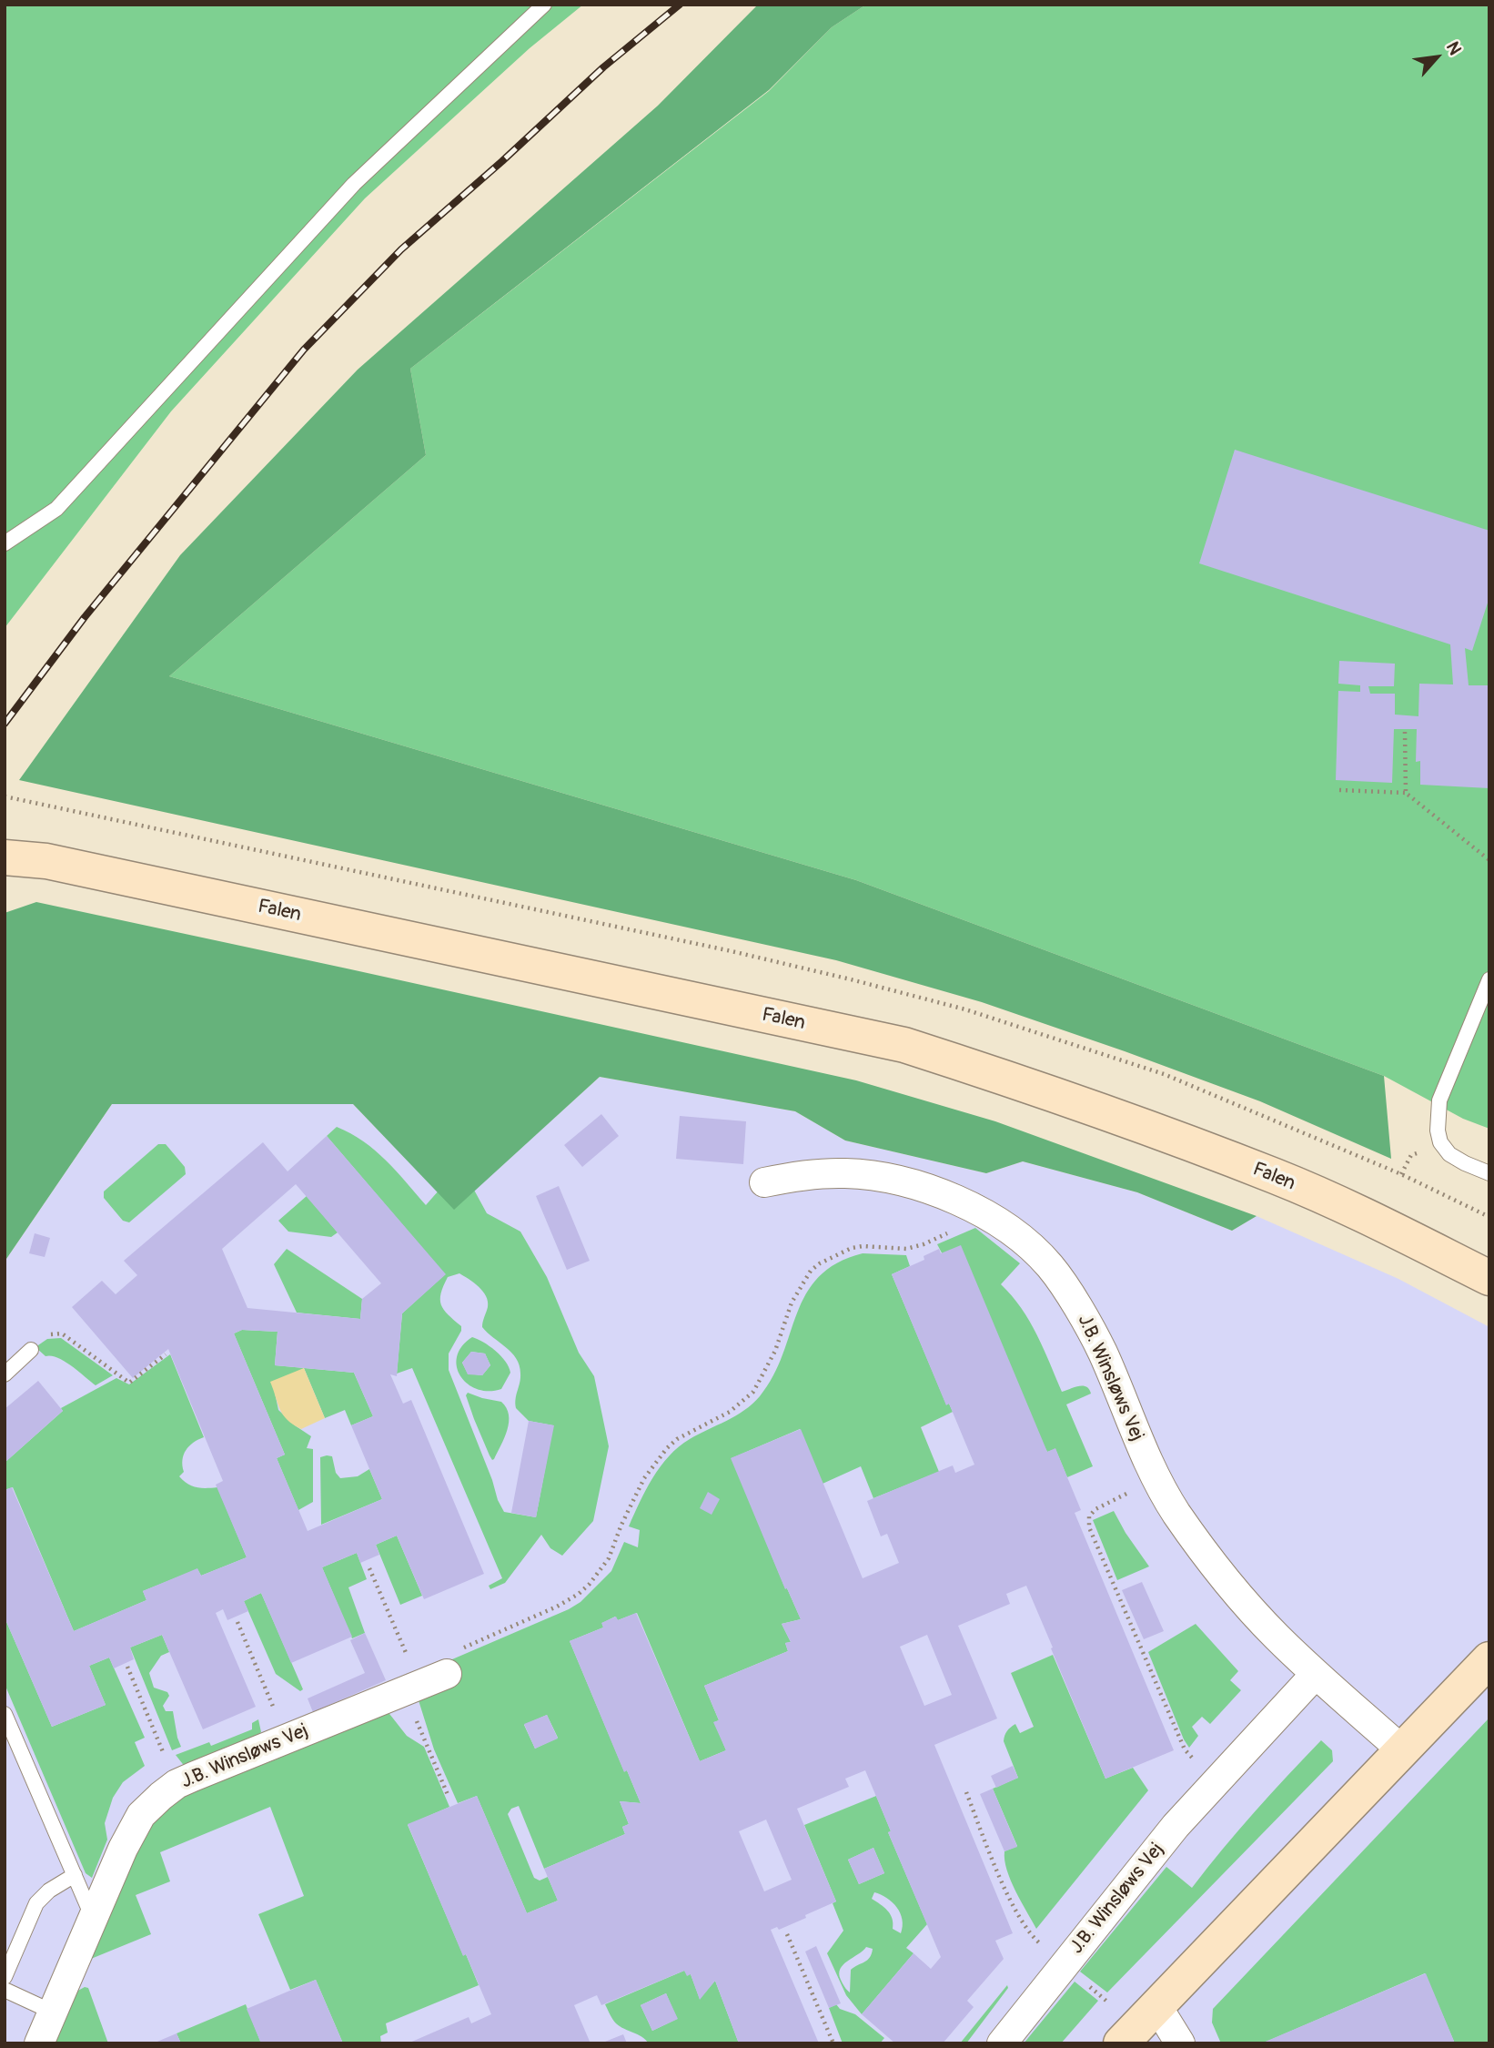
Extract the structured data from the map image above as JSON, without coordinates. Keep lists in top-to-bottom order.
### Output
{
  "streets": {
    "street": ["Falen", "J.B. Winsløws Vej"]
  },
  "north": "top right"
}
